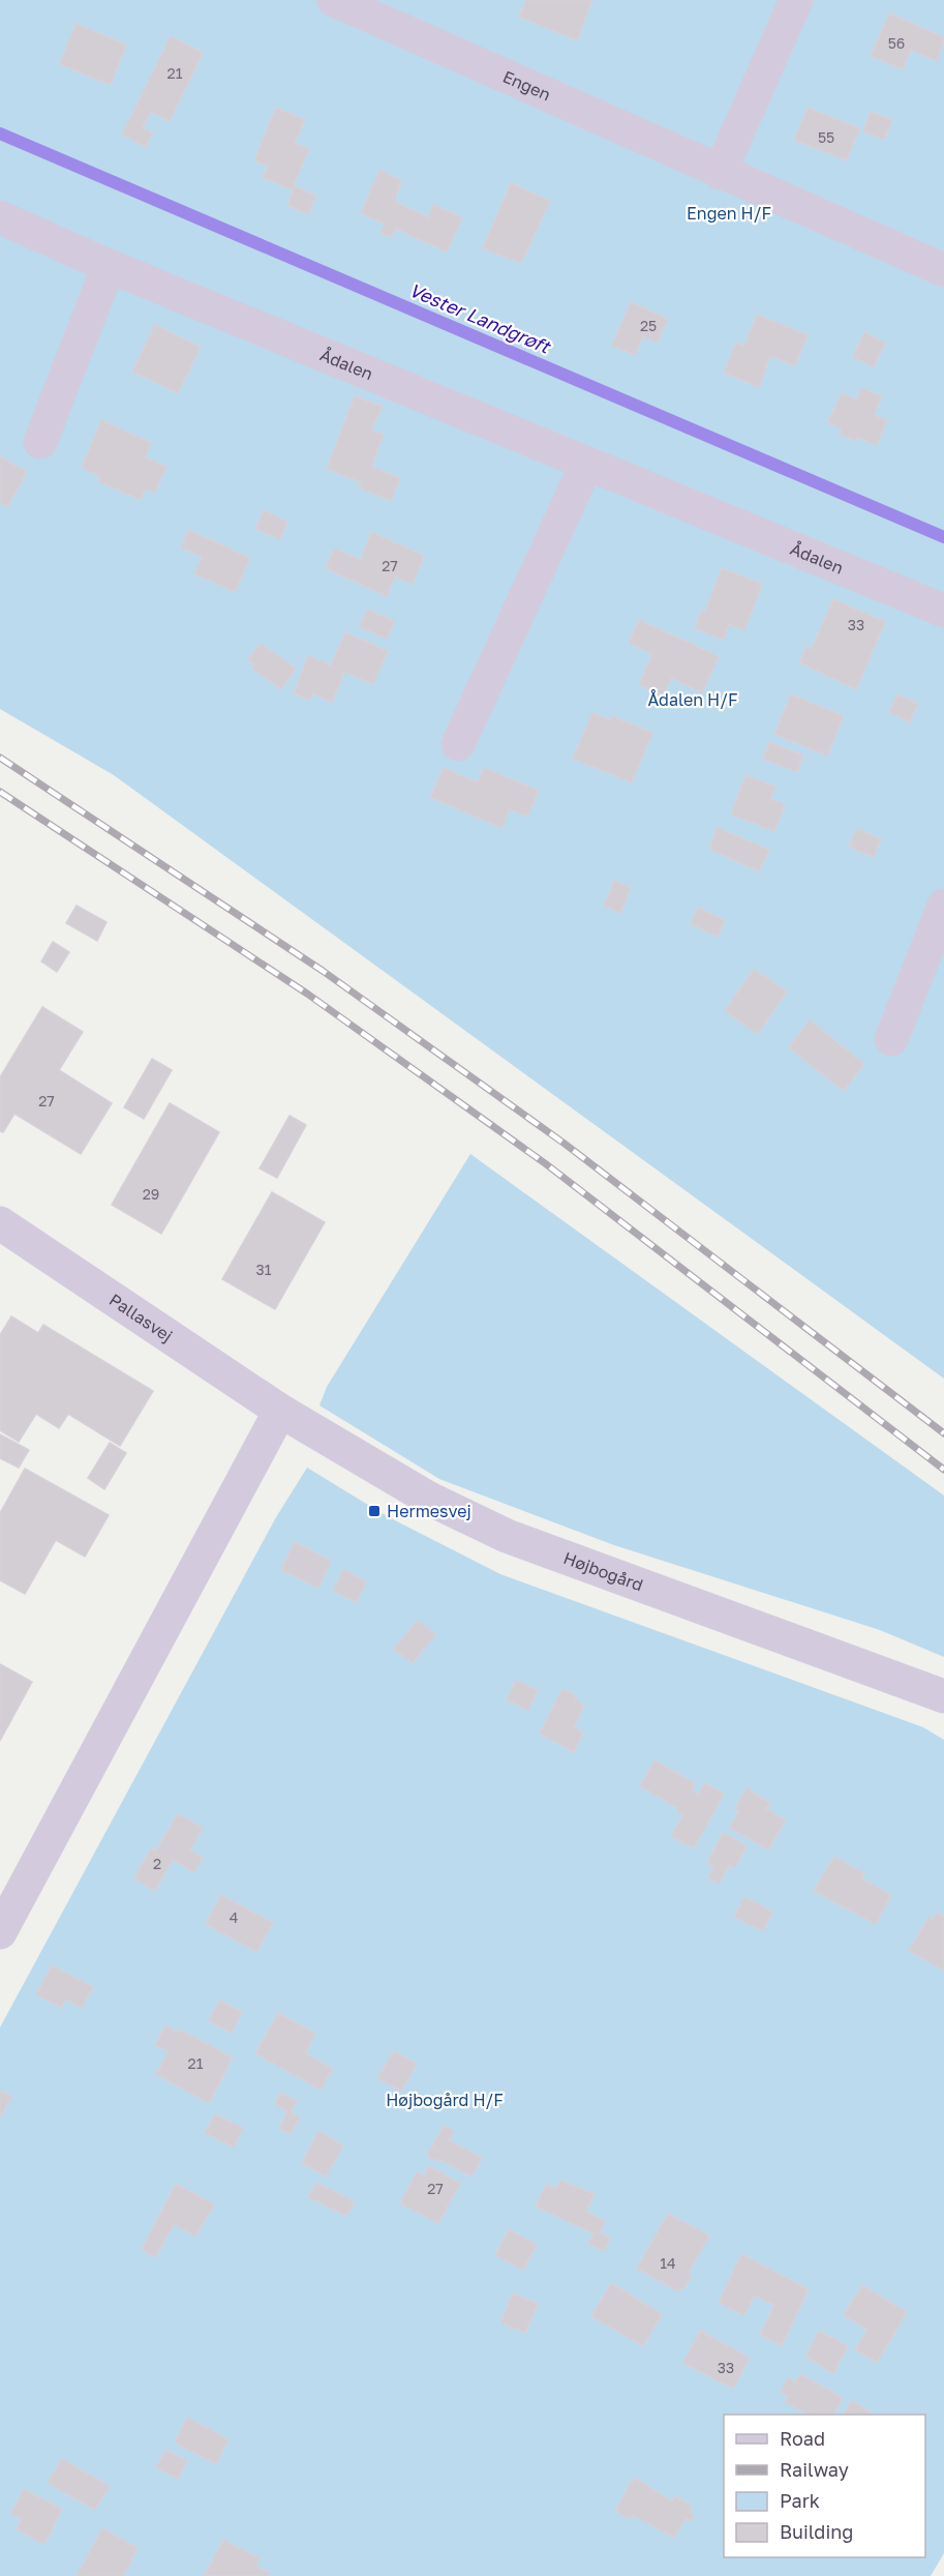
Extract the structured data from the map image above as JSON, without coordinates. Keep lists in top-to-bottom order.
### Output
{
  "streets": {
    "street": [
      "Engen",
      "Ådalen",
      "Pallasvej",
      "Højbogård"
    ]
  },
  "crossings": [
    ["Pallasvej", "Højbogård"]
  ],
  "water": ["Vester Landgrøft"],
  "parks": ["Engen H/F", "Ådalen H/F", "Højbogård H/F"],
  "places": {
    "transit": ["Hermesvej"]
  },
  "house_numbers": [
    "56",
    "21",
    "55",
    "25",
    "27",
    "33",
    "27",
    "29",
    "31",
    "2",
    "4",
    "21",
    "27",
    "14",
    "33"
  ],
  "legend": [
    "Road",
    "Railway",
    "Park",
    "Building"
  ]
}
